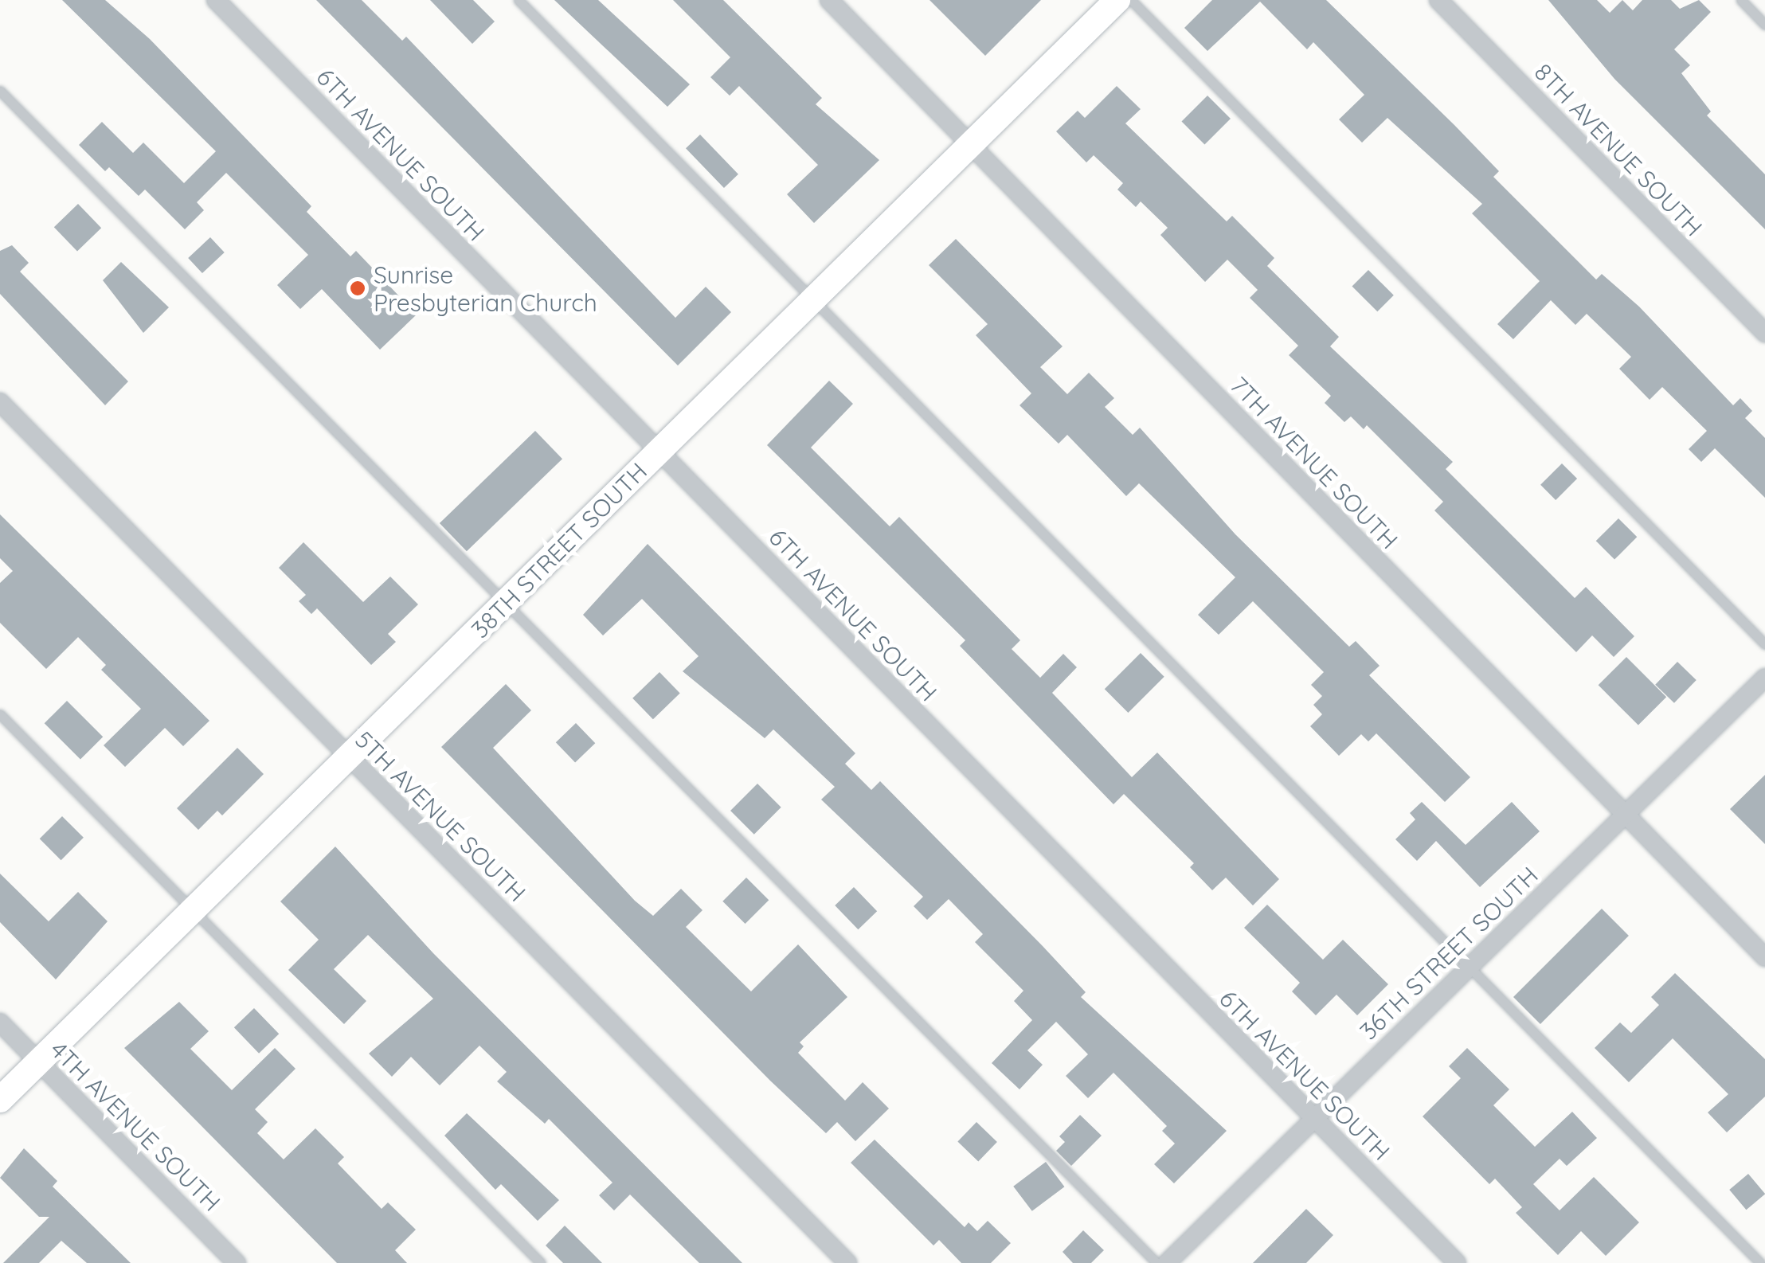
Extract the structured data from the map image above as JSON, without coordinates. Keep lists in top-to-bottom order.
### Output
{
  "streets": {
    "main road": ["38TH STREET SOUTH"],
    "street": [
      "8TH AVENUE SOUTH",
      "6TH AVENUE SOUTH",
      "7TH AVENUE SOUTH",
      "5TH AVENUE SOUTH",
      "36TH STREET SOUTH",
      "4TH AVENUE SOUTH"
    ]
  },
  "crossings": [
    ["6TH AVENUE SOUTH", "38TH STREET SOUTH"],
    ["6TH AVENUE SOUTH", "36TH STREET SOUTH"],
    ["7TH AVENUE SOUTH", "38TH STREET SOUTH"],
    ["7TH AVENUE SOUTH", "36TH STREET SOUTH"],
    ["38TH STREET SOUTH", "5TH AVENUE SOUTH"],
    ["38TH STREET SOUTH", "4TH AVENUE SOUTH"]
  ],
  "places": ["Sunrise Presbyterian Church"]
}
